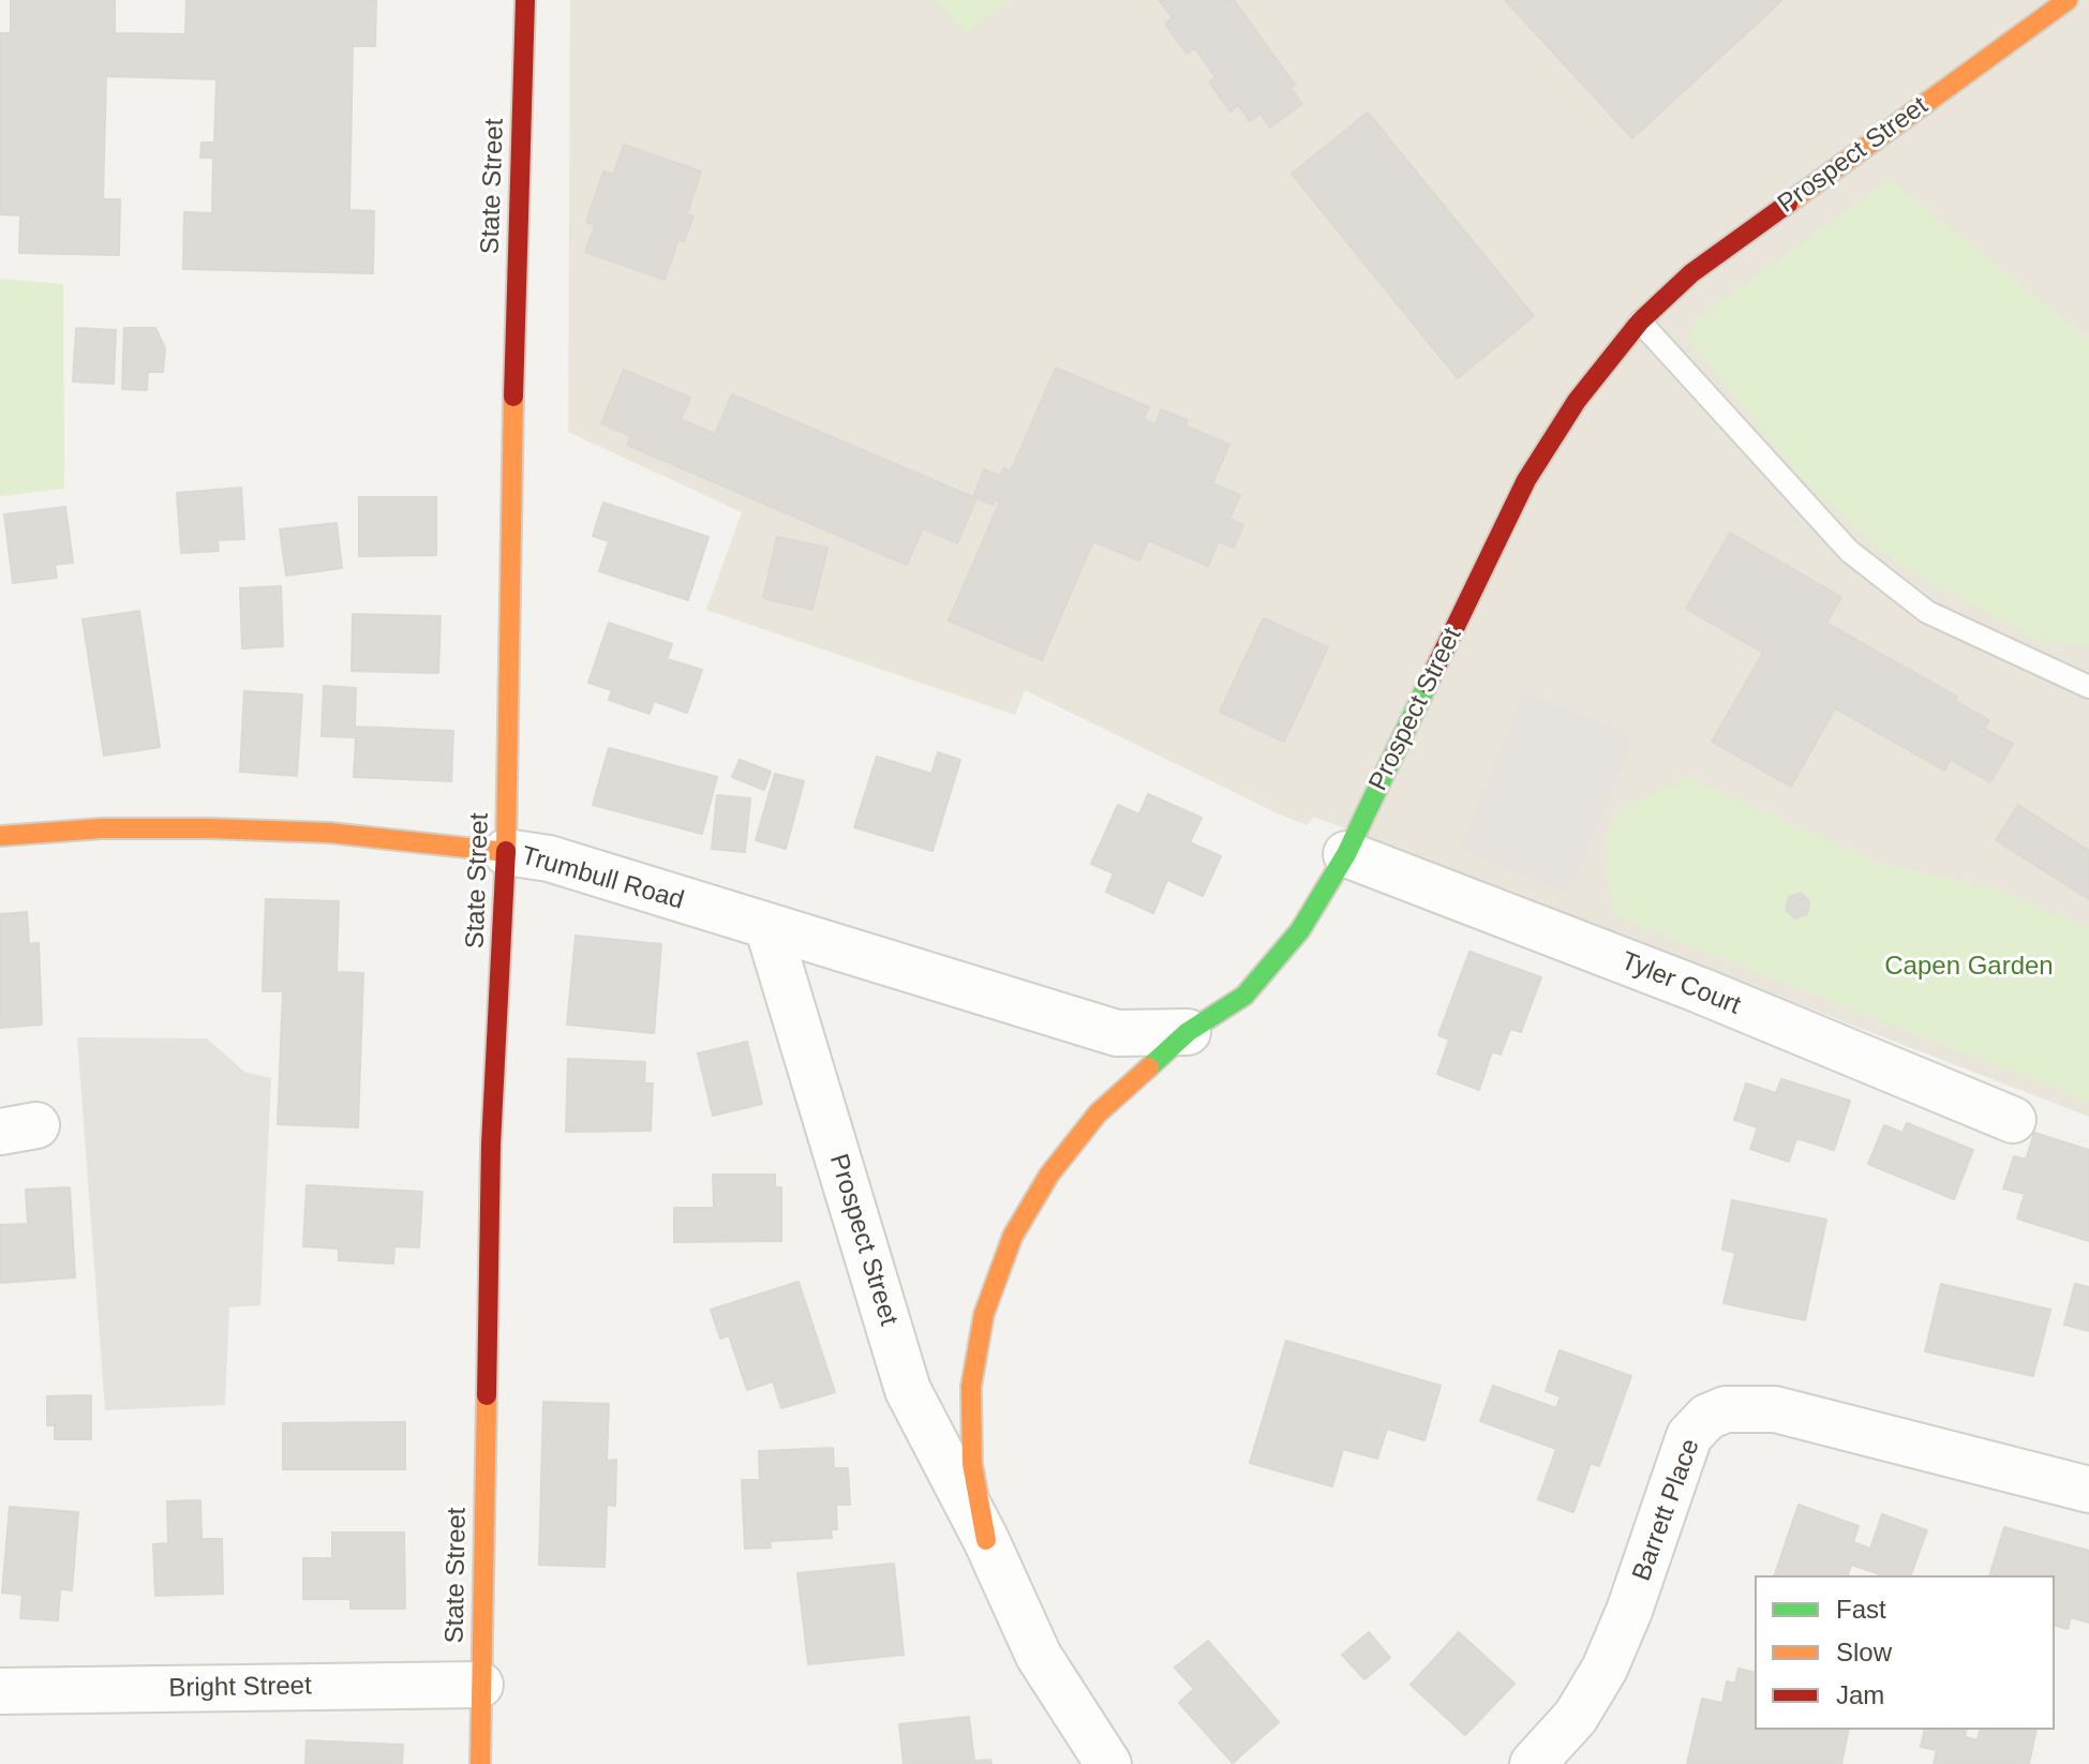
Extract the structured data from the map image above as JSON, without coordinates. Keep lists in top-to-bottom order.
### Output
{
  "streets": {
    "street": [
      "Prospect Street",
      "State Street",
      "Trumbull Road",
      "Tyler Court",
      "Barrett Place",
      "Bright Street"
    ]
  },
  "crossings": [
    ["Prospect Street", "Trumbull Road"],
    ["Prospect Street", "Tyler Court"],
    ["State Street", "Trumbull Road"],
    ["State Street", "Bright Street"]
  ],
  "parks": ["Capen Garden"],
  "legend": ["Fast", "Slow", "Jam"]
}
